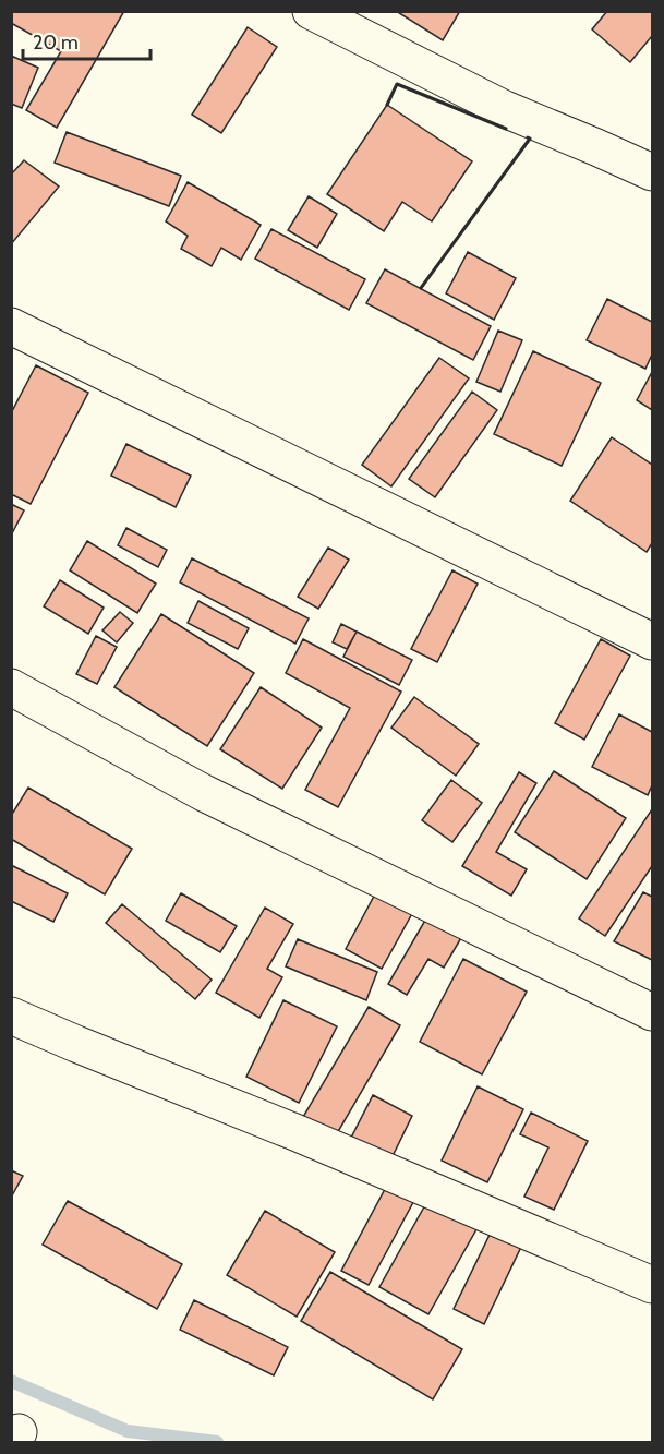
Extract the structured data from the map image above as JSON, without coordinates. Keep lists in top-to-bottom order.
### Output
{
  "scale_bar": "20 m"
}
